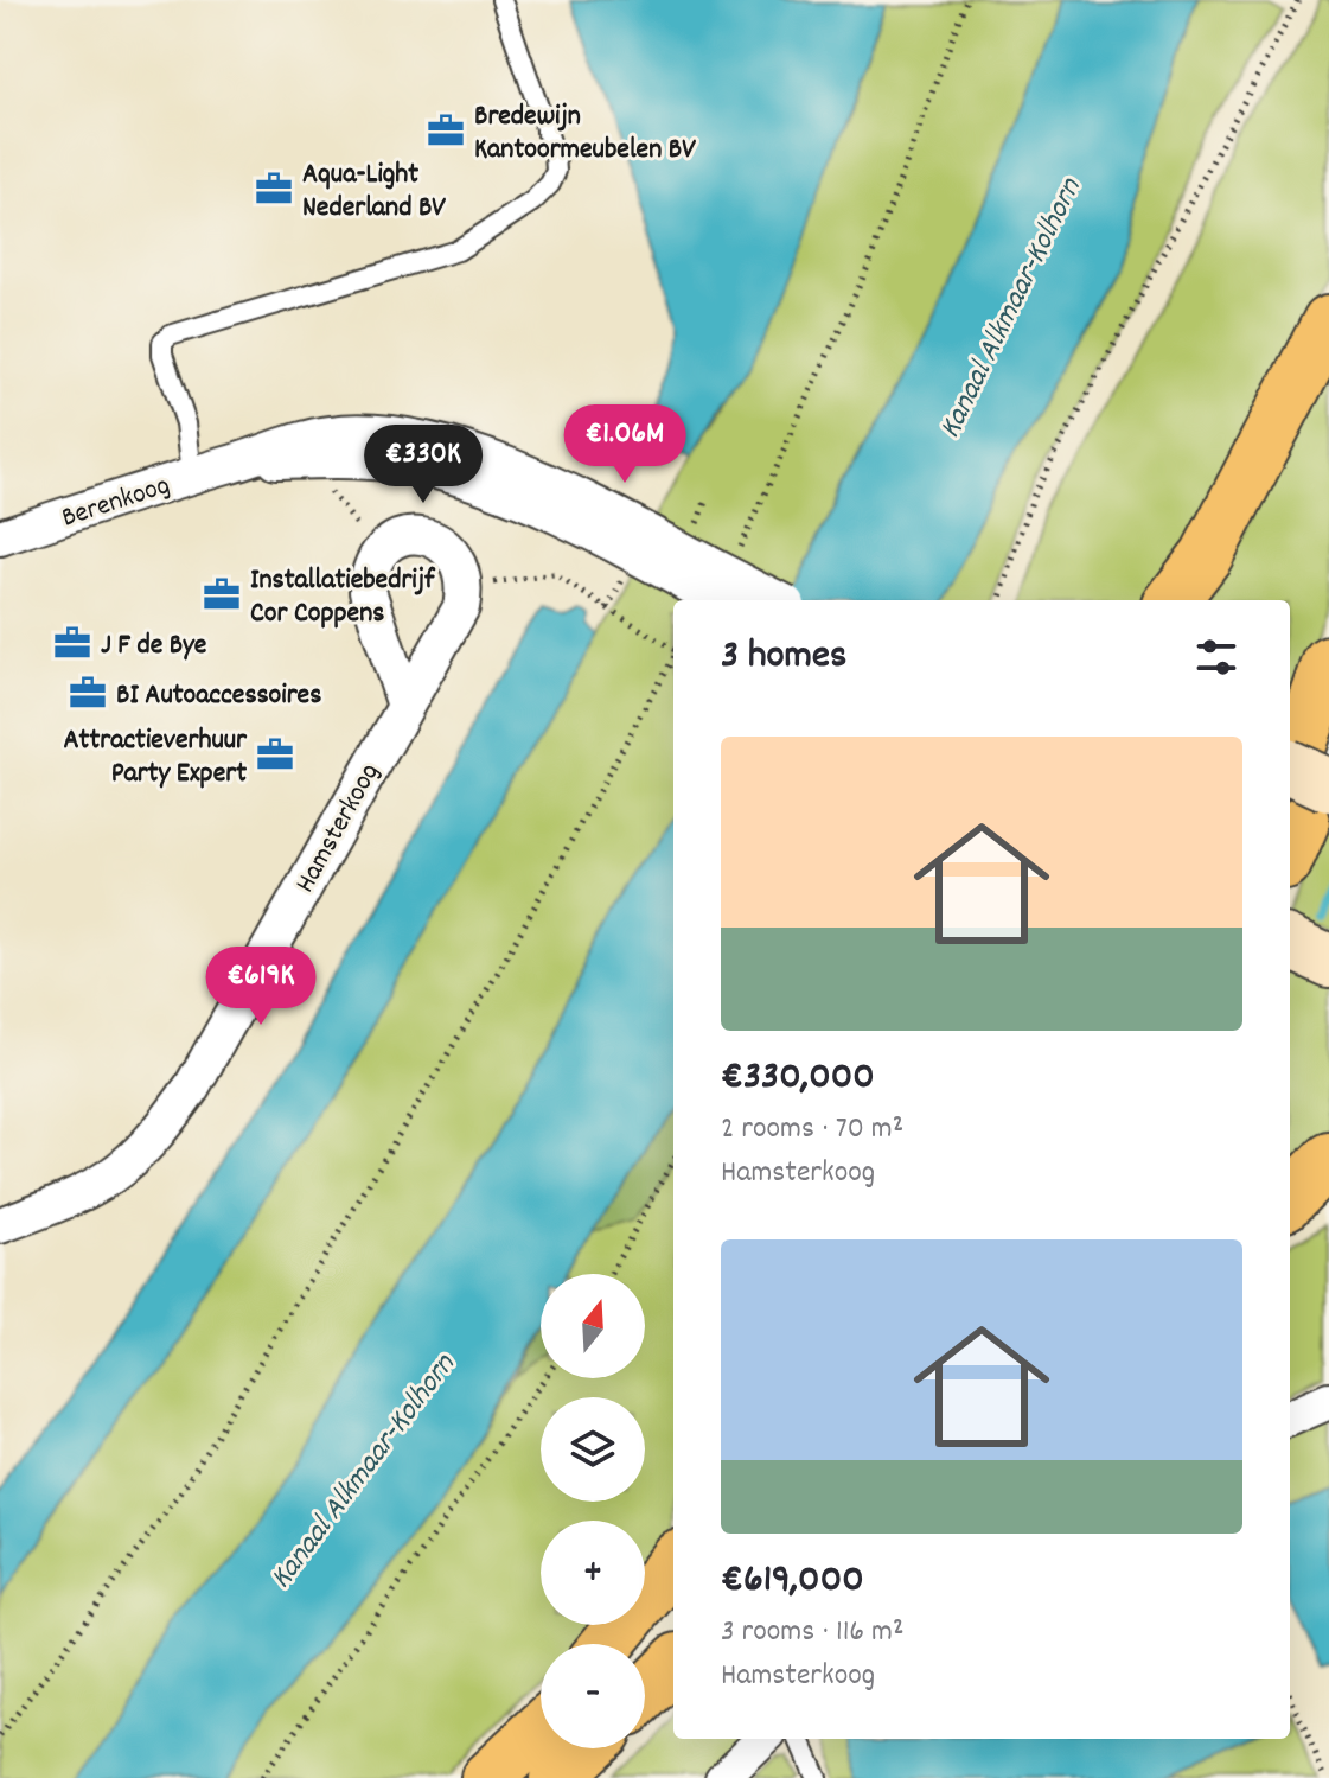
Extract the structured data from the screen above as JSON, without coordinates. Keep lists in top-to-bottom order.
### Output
{
  "streets": {
    "street": ["Berenkoog", "Hamsterkoog"]
  },
  "water": ["Kanaal Alkmaar-Kolhorn"],
  "places": {
    "office": [
      "Bredewijn Kantoormeubelen BV",
      "Aqua-Light Nederland BV",
      "Installatiebedrijf Cor Coppens",
      "J F de Bye",
      "BI Autoaccessoires",
      "Attractieverhuur Party Expert"
    ]
  },
  "north": "top",
  "page": {
    "price": ["€1.06M", "€330K", "€619K"],
    "heading": "3 homes",
    "list": [
      {
        "name": "€330,000",
        "note": "2 rooms · 70 m² · Hamsterkoog"
      },
      {
        "name": "€619,000",
        "note": "3 rooms · 116 m² · Hamsterkoog"
      }
    ],
    "map_buttons": ["+", "−"]
  }
}
